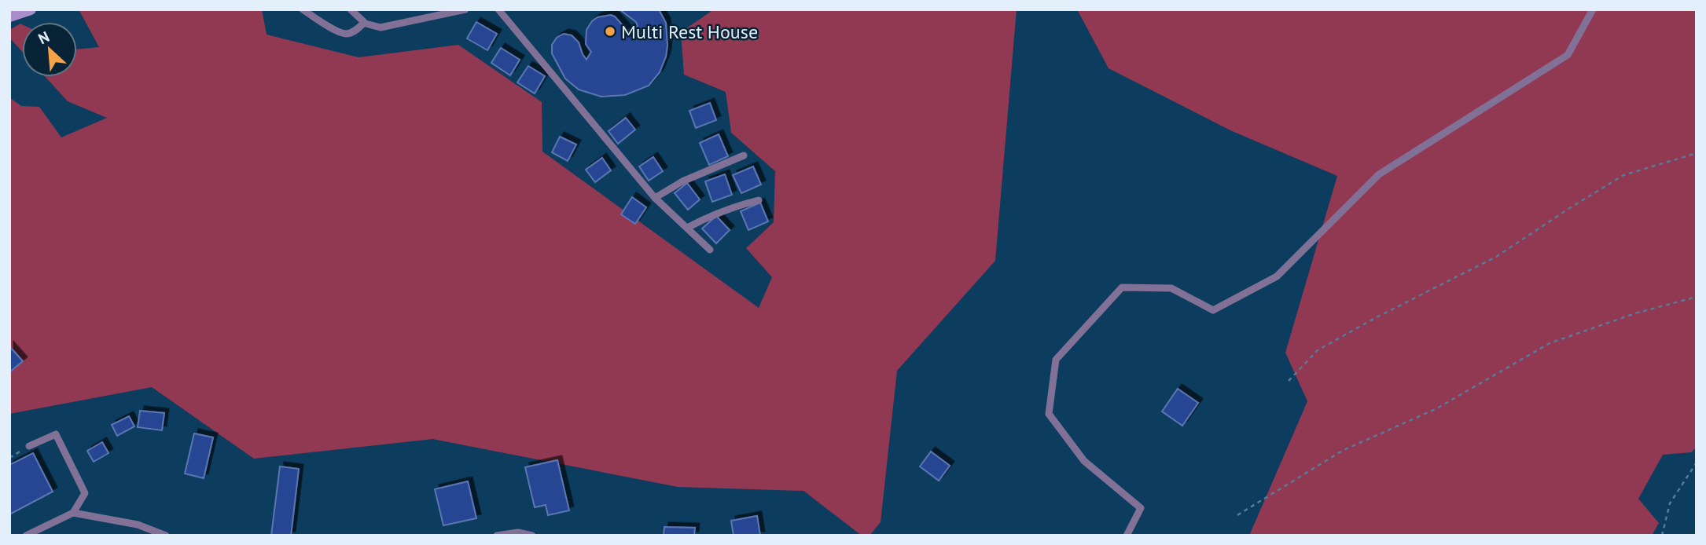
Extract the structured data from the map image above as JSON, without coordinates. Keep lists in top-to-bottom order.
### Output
{
  "places": ["Multi Rest House"],
  "north": "top left"
}
